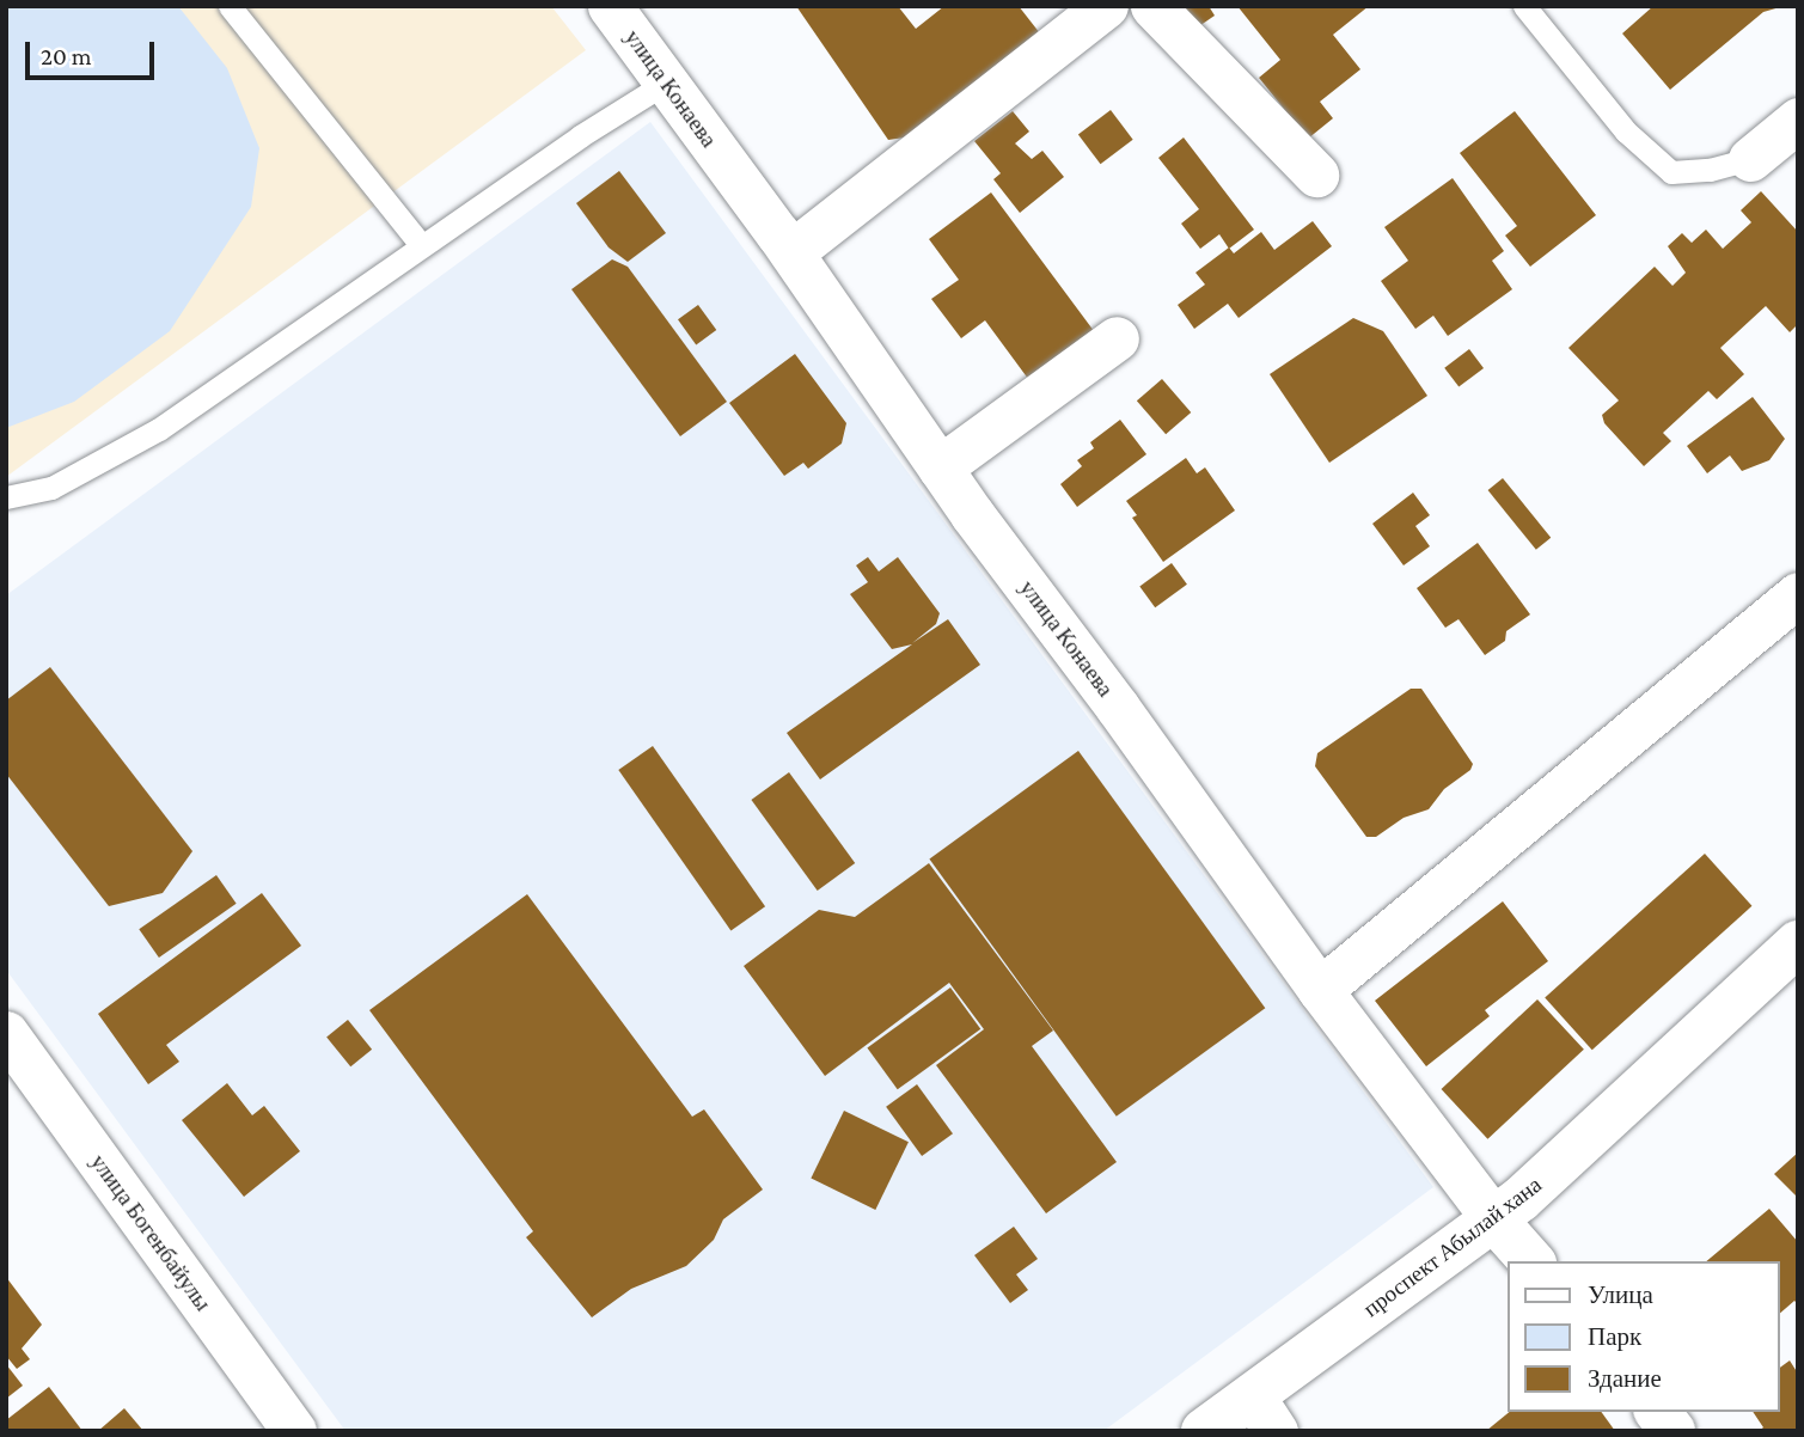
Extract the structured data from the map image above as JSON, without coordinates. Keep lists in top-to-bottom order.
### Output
{
  "streets": {
    "main road": ["улица Конаева", "проспект Абылай хана"],
    "street": ["улица Богенбайулы"]
  },
  "crossings": [
    ["улица Конаева", "проспект Абылай хана"]
  ],
  "legend": ["Улица", "Парк", "Здание"],
  "scale_bar": "20 m"
}
